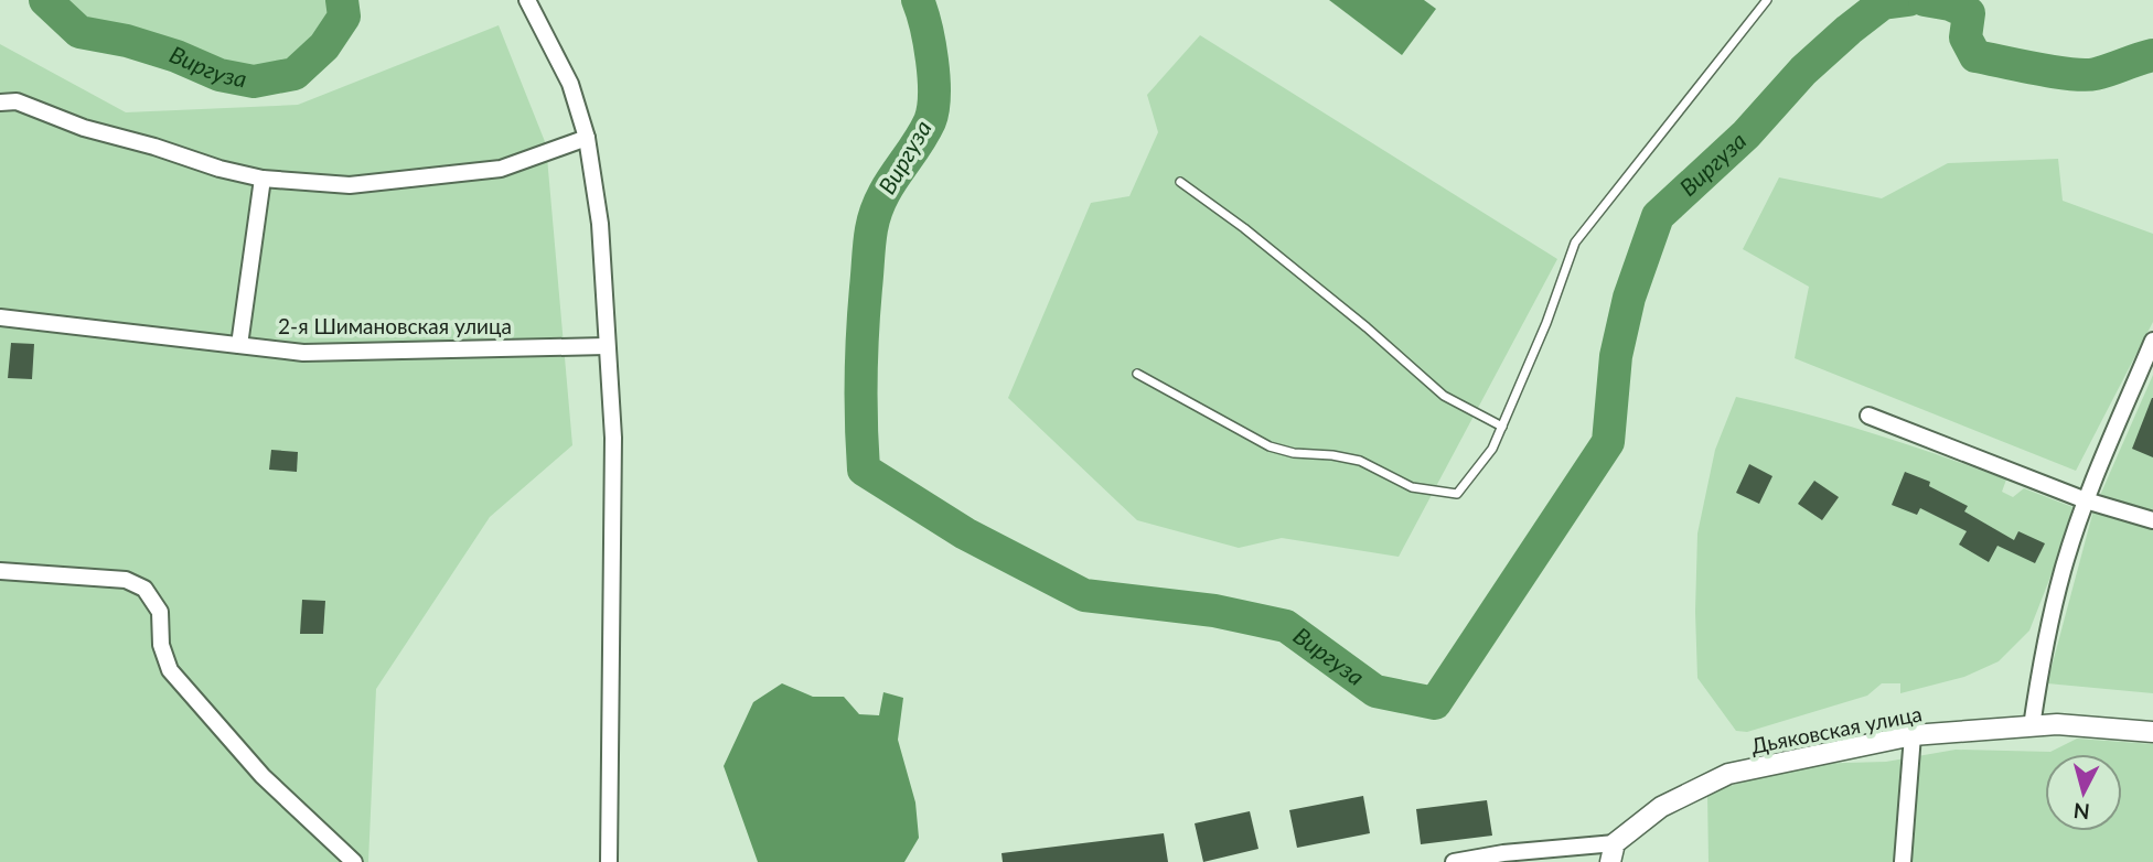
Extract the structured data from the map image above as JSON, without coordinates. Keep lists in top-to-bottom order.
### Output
{
  "streets": {
    "street": ["2-я Шимановская улица", "Дьяковская улица"]
  },
  "water": ["Виргуза"],
  "north": "bottom"
}
